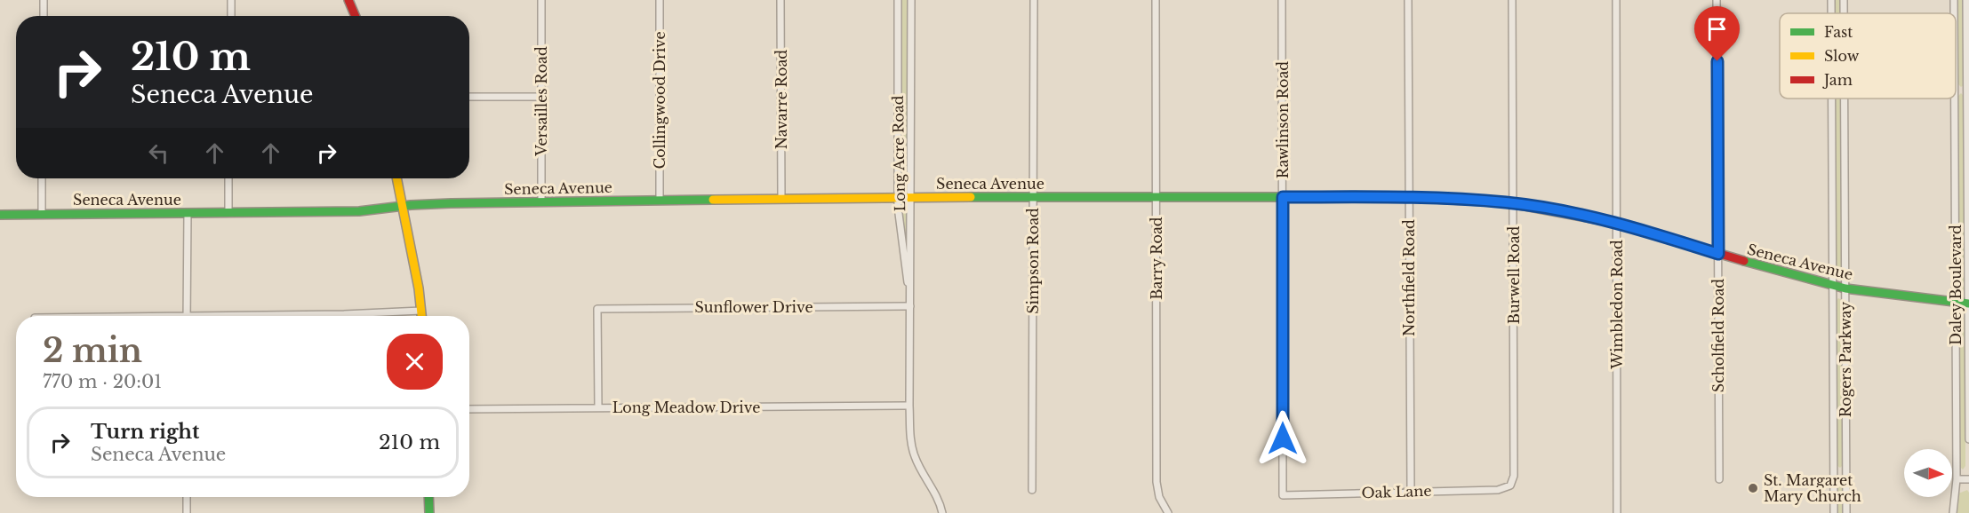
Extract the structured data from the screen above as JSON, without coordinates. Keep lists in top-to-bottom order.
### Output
{
  "streets": {
    "street": [
      "Navarre Road",
      "Collingwood Drive",
      "Versailles Road",
      "Rawlinson Road",
      "Long Acre Road",
      "Seneca Avenue",
      "Barry Road",
      "Simpson Road",
      "Burwell Road",
      "Northfield Road",
      "Daley Boulevard",
      "Wimbledon Road",
      "Sunflower Drive",
      "Scholfield Road",
      "Rogers Parkway",
      "Long Meadow Drive",
      "Oak Lane"
    ]
  },
  "crossings": [
    ["Navarre Road", "Seneca Avenue"],
    ["Collingwood Drive", "Seneca Avenue"],
    ["Versailles Road", "Seneca Avenue"],
    ["Rawlinson Road", "Seneca Avenue"],
    ["Rawlinson Road", "Oak Lane"],
    ["Long Acre Road", "Seneca Avenue"],
    ["Long Acre Road", "Sunflower Drive"],
    ["Long Acre Road", "Long Meadow Drive"],
    ["Seneca Avenue", "Barry Road"],
    ["Seneca Avenue", "Simpson Road"],
    ["Seneca Avenue", "Burwell Road"],
    ["Seneca Avenue", "Northfield Road"],
    ["Seneca Avenue", "Daley Boulevard"],
    ["Seneca Avenue", "Wimbledon Road"],
    ["Seneca Avenue", "Scholfield Road"],
    ["Seneca Avenue", "Rogers Parkway"],
    ["Burwell Road", "Oak Lane"],
    ["Northfield Road", "Oak Lane"],
    ["Sunflower Drive", "Long Meadow Drive"]
  ],
  "places": ["St. Margaret Mary Church"],
  "legend": ["Fast", "Slow", "Jam"],
  "north": "right",
  "page": {
    "turn": ["210 m", "Seneca Avenue"],
    "heading": ["2 min", "770 m · 20:01"],
    "list": [
      {
        "name": "Turn right",
        "note": "Seneca Avenue",
        "value": "210 m"
      }
    ]
  }
}
